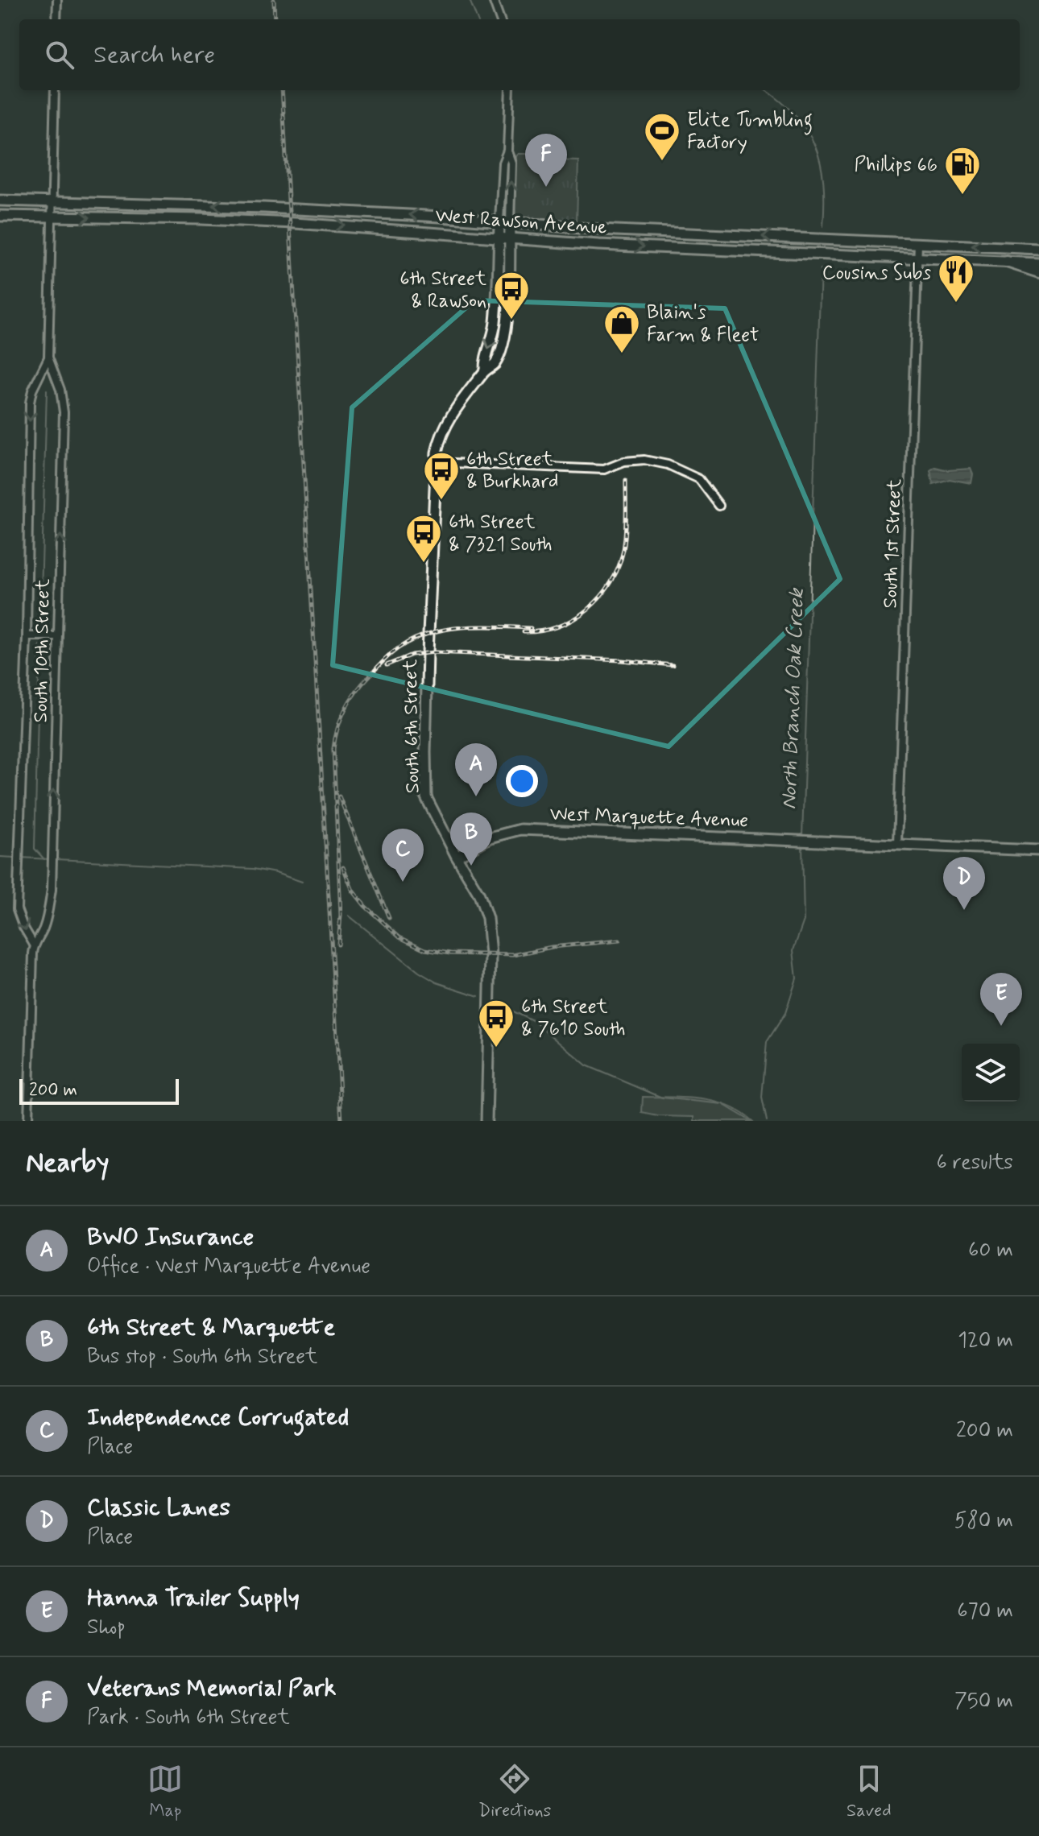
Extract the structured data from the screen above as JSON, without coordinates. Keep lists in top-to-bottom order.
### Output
{
  "streets": {
    "main road": ["West Rawson Avenue", "South 6th Street", "West Marquette Avenue"],
    "street": ["South 1st Street", "South 10th Street"]
  },
  "crossings": [
    ["West Rawson Avenue", "South 1st Street"],
    ["West Rawson Avenue", "South 10th Street"],
    ["West Rawson Avenue", "South 6th Street"],
    ["South 1st Street", "West Marquette Avenue"],
    ["South 6th Street", "West Marquette Avenue"]
  ],
  "water": ["North Branch Oak Creek"],
  "places": {
    "sports": ["Elite Tumbling Factory"],
    "fuel station": ["Phillips 66"],
    "restaurant": ["Cousins Subs"],
    "bus stop": [
      "6th Street & Rawson",
      "6th Street & Burkhard",
      "6th Street & 7321 South",
      "6th Street & 7610 South"
    ],
    "shop": ["Blain's Farm & Fleet"]
  },
  "scale_bar": "200 m",
  "page": {
    "search": "Search here",
    "pins": [
      "F",
      "A",
      "B",
      "C",
      "D",
      "E"
    ],
    "scale": "200 m",
    "heading": ["Nearby", "6 results"],
    "list": [
      {
        "mark": "A",
        "name": "BWO Insurance",
        "note": "Office · West Marquette Avenue",
        "value": "60 m"
      },
      {
        "mark": "B",
        "name": "6th Street & Marquette",
        "note": "Bus stop · South 6th Street",
        "value": "120 m"
      },
      {
        "mark": "C",
        "name": "Independence Corrugated",
        "note": "Place",
        "value": "200 m"
      },
      {
        "mark": "D",
        "name": "Classic Lanes",
        "note": "Place",
        "value": "580 m"
      },
      {
        "mark": "E",
        "name": "Hanna Trailer Supply",
        "note": "Shop",
        "value": "670 m"
      },
      {
        "mark": "F",
        "name": "Veterans Memorial Park",
        "note": "Park · South 6th Street",
        "value": "750 m"
      }
    ],
    "nav": ["Map", "Directions", "Saved"]
  }
}
